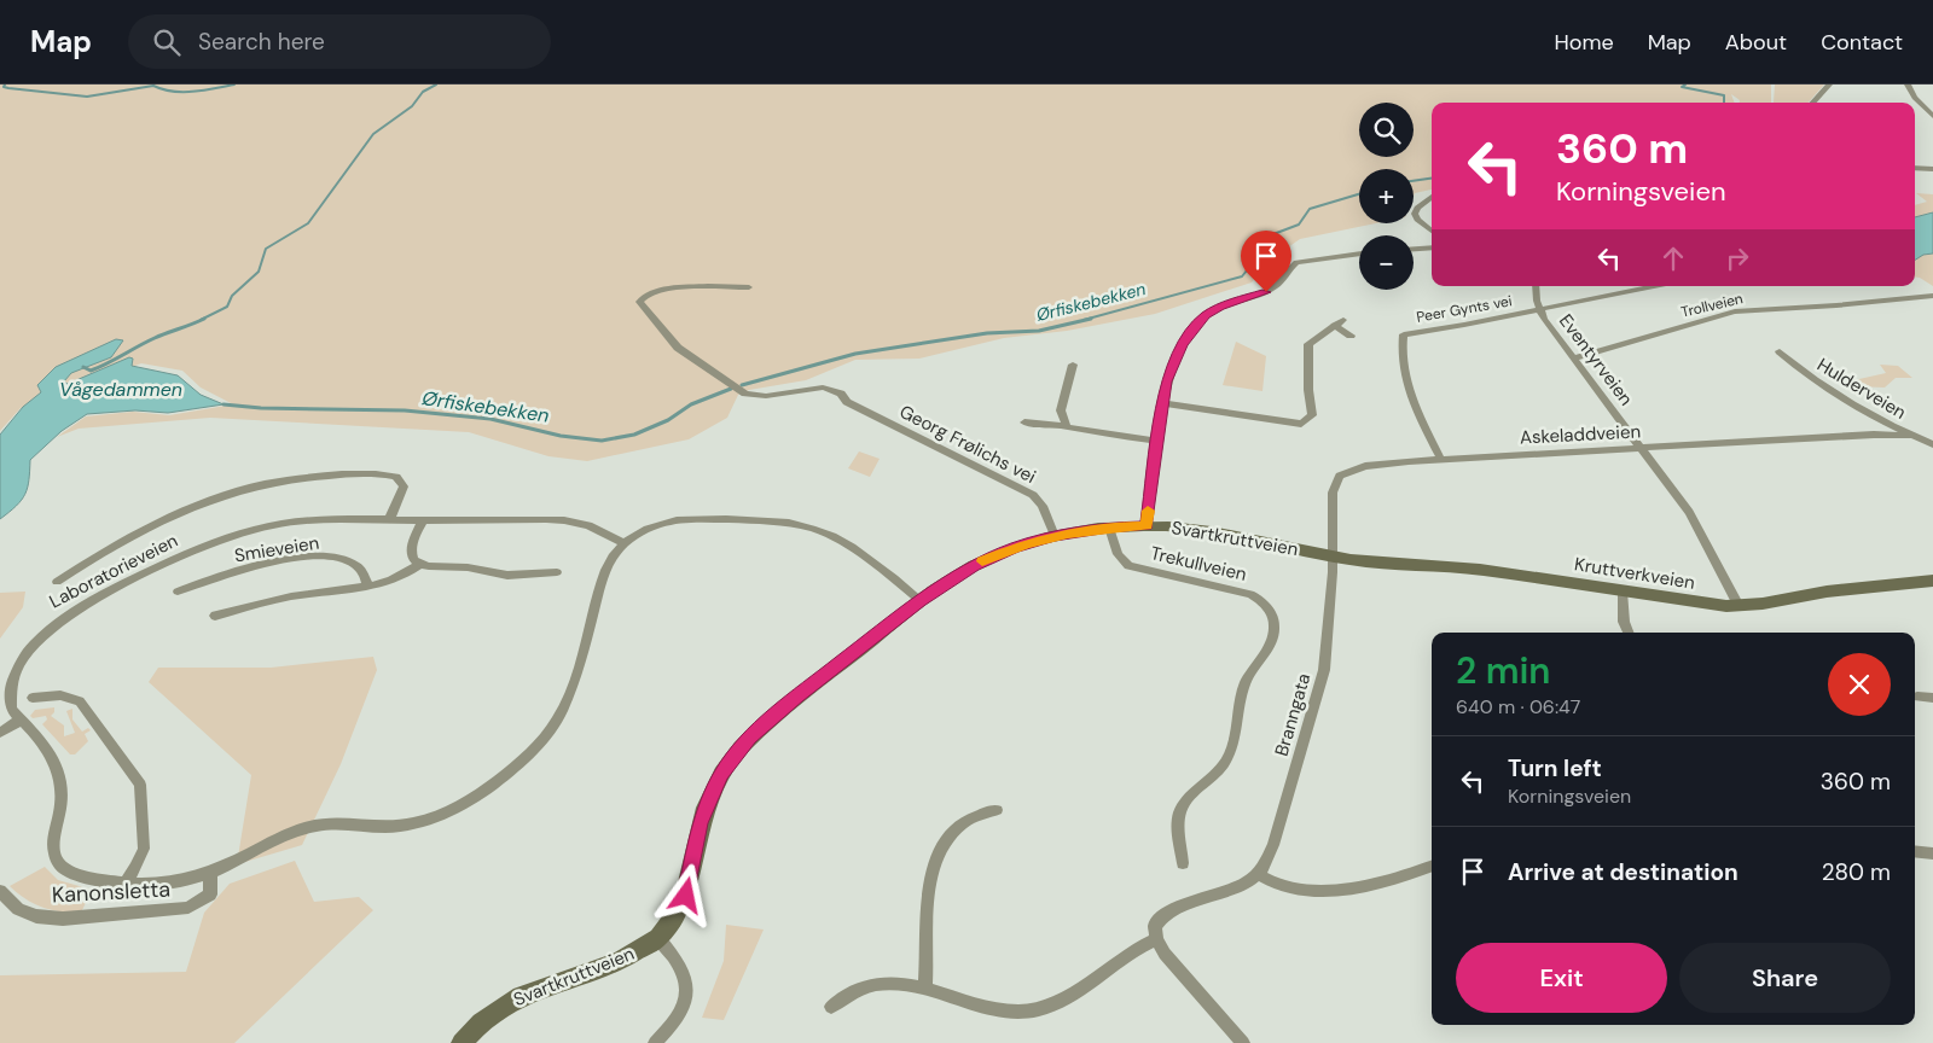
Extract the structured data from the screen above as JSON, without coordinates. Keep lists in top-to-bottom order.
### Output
{
  "streets": {
    "street": [
      "Trollveien",
      "Peer Gynts vei",
      "Eventyrveien",
      "Hulderveien",
      "Askeladdveien",
      "Georg Frølichs vei",
      "Svartkruttveien",
      "Smieveien",
      "Trekullveien",
      "Laboratorieveien",
      "Kruttverkveien",
      "Branngata",
      "Kanonsletta"
    ]
  },
  "crossings": [
    ["Trollveien", "Eventyrveien"],
    ["Peer Gynts vei", "Eventyrveien"],
    ["Peer Gynts vei", "Askeladdveien"],
    ["Eventyrveien", "Askeladdveien"],
    ["Eventyrveien", "Kruttverkveien"],
    ["Hulderveien", "Askeladdveien"],
    ["Askeladdveien", "Svartkruttveien"],
    ["Askeladdveien", "Kruttverkveien"],
    ["Askeladdveien", "Branngata"],
    ["Georg Frølichs vei", "Svartkruttveien"],
    ["Svartkruttveien", "Trekullveien"],
    ["Svartkruttveien", "Laboratorieveien"],
    ["Svartkruttveien", "Kruttverkveien"],
    ["Svartkruttveien", "Branngata"],
    ["Laboratorieveien", "Kanonsletta"],
    ["Kruttverkveien", "Branngata"]
  ],
  "water": ["Ørfiskebekken", "Vågedammen"],
  "page": {
    "header": "Map",
    "search": "Search here",
    "nav": [
      "Home",
      "Map",
      "About",
      "Contact"
    ],
    "map_buttons": ["+", "−"],
    "turn": ["360 m", "Korningsveien"],
    "heading": ["2 min", "640 m · 06:47"],
    "list": [
      {
        "name": "Turn left",
        "note": "Korningsveien",
        "value": "360 m"
      },
      {
        "name": "Arrive at destination",
        "value": "280 m"
      }
    ],
    "buttons": ["Exit", "Share"]
  }
}
